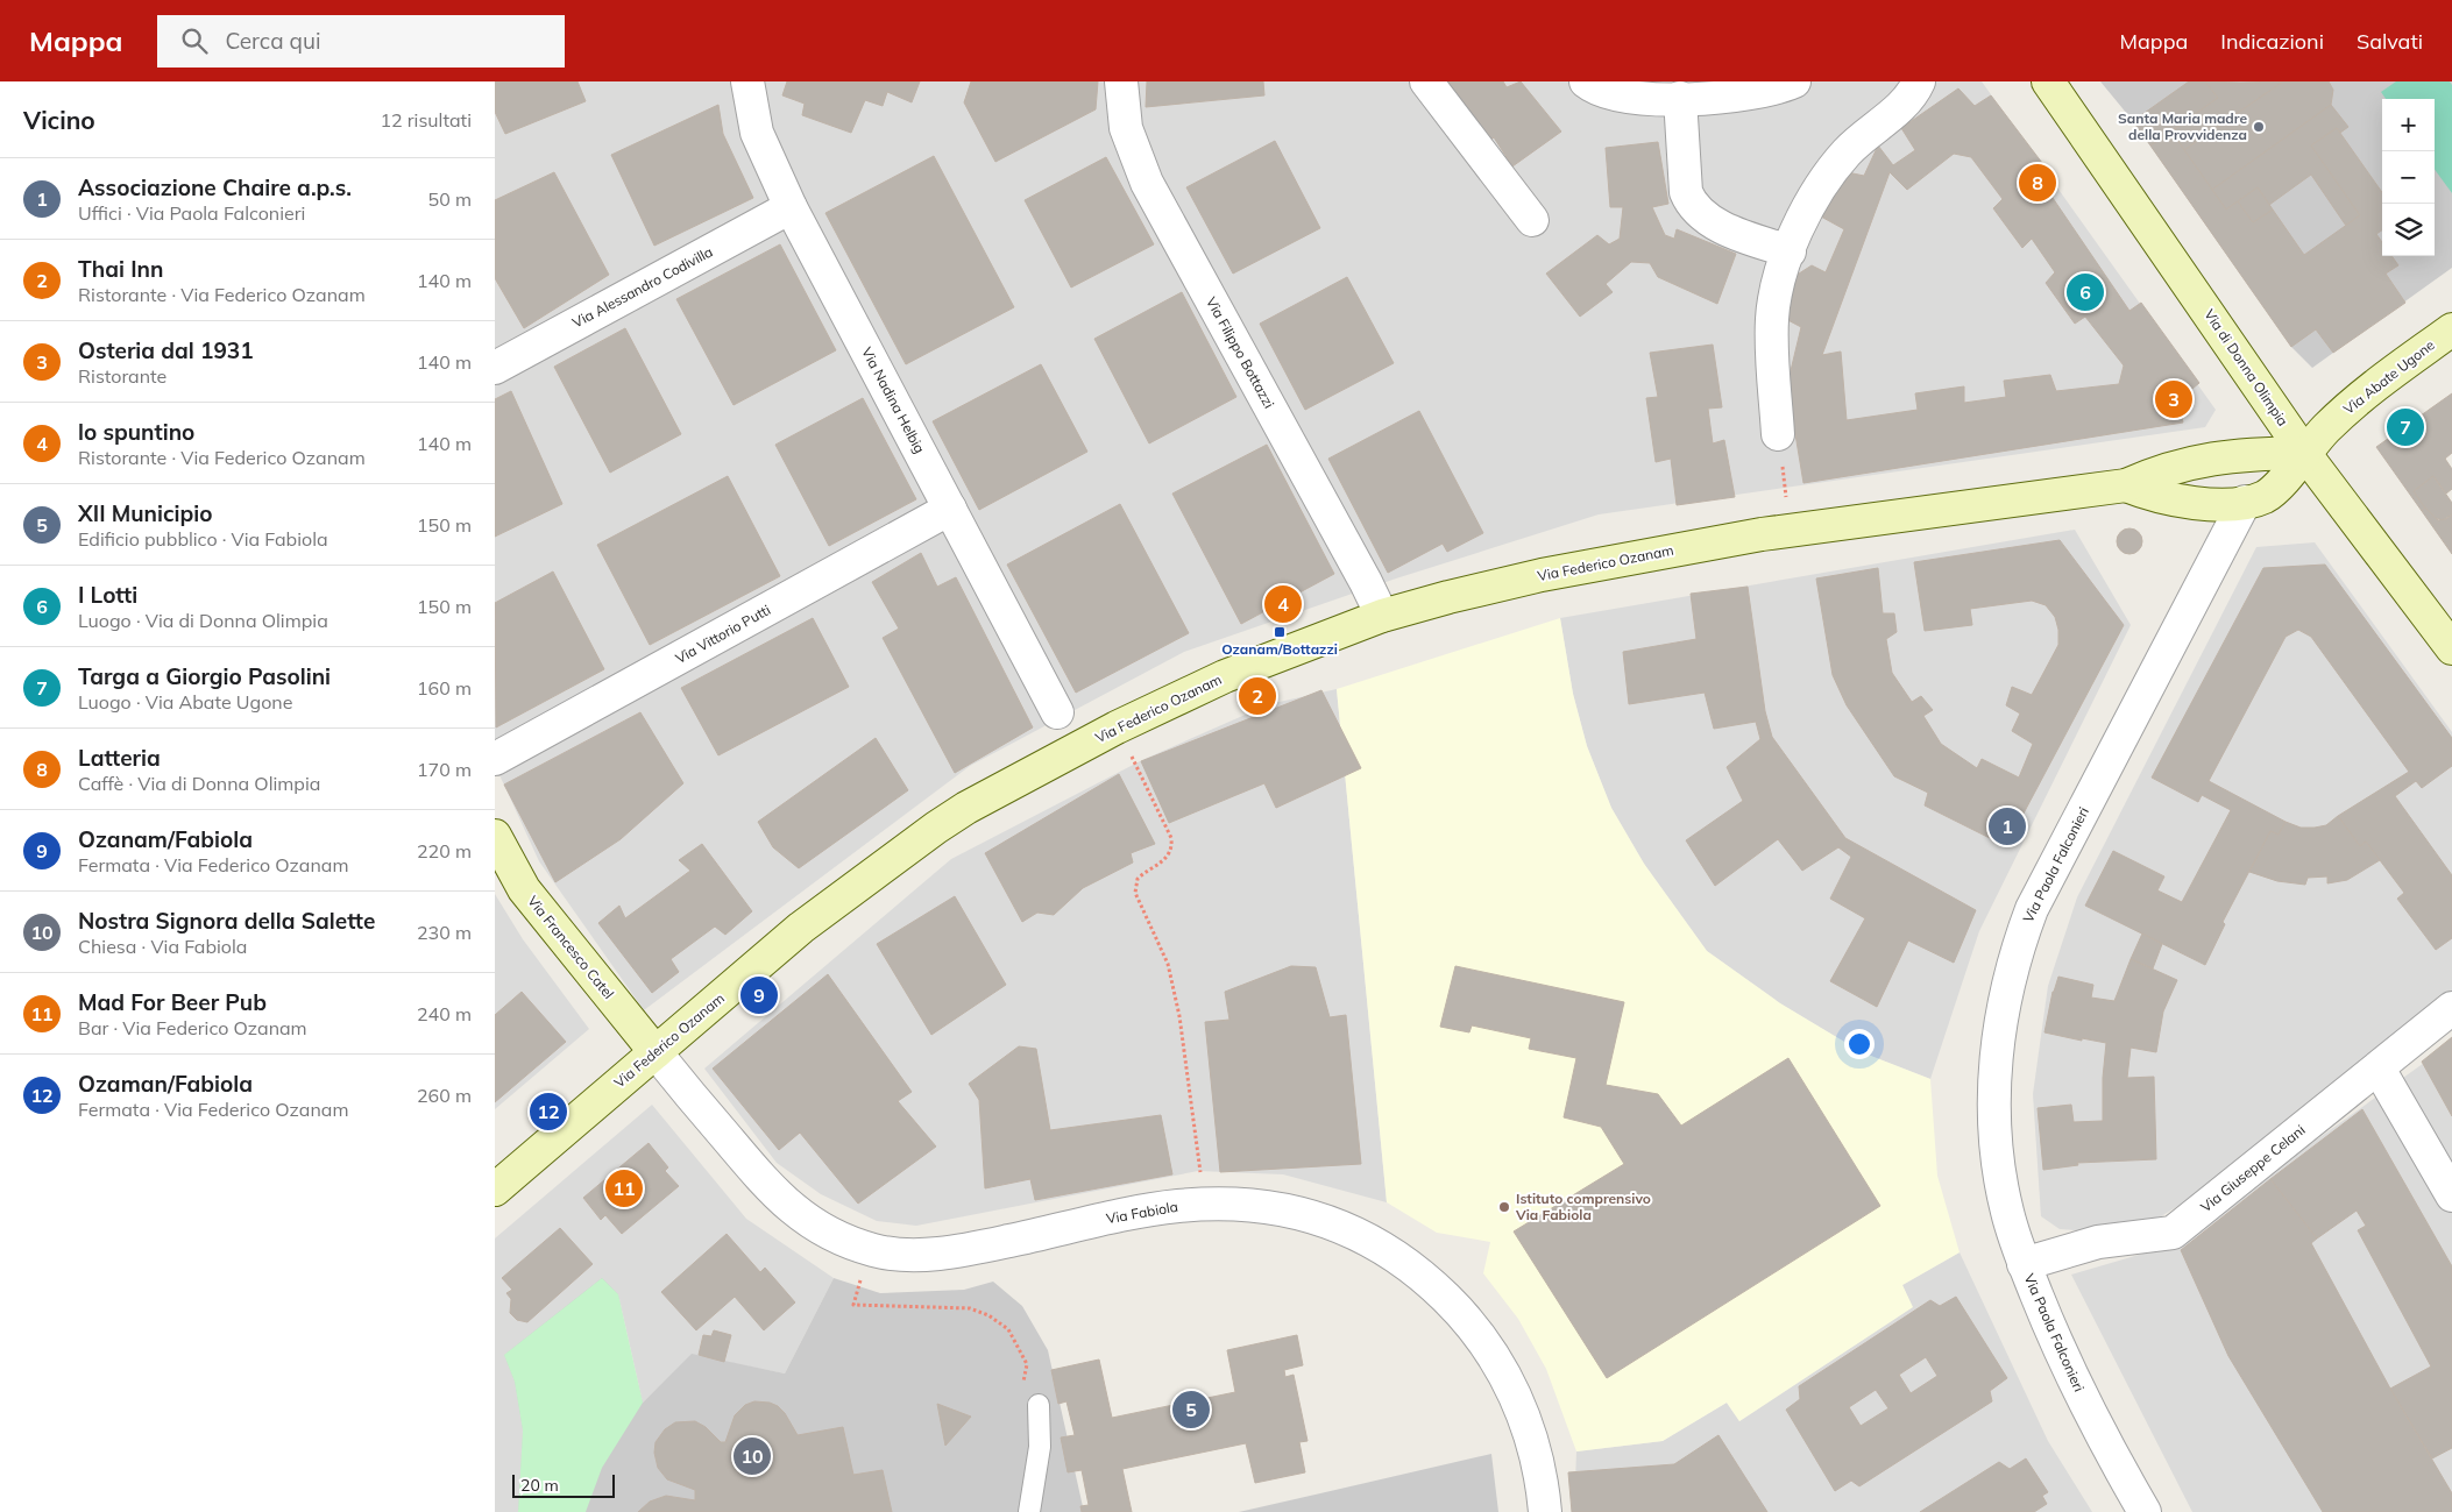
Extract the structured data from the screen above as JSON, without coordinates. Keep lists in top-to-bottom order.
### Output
{
  "streets": {
    "street": [
      "Via Alessandro Codivilla",
      "Via Filippo Bottazzi",
      "Via di Donna Olimpia",
      "Via Abate Ugone",
      "Via Nadina Helbig",
      "Via Federico Ozanam",
      "Via Vittorio Putti",
      "Via Paola Falconieri",
      "Via Francesco Catel",
      "Via Giuseppe Celani",
      "Via Fabiola"
    ]
  },
  "crossings": [
    ["Via Alessandro Codivilla", "Via Nadina Helbig"],
    ["Via Filippo Bottazzi", "Via Federico Ozanam"],
    ["Via di Donna Olimpia", "Via Abate Ugone"],
    ["Via Abate Ugone", "Via Paola Falconieri"],
    ["Via Nadina Helbig", "Via Vittorio Putti"],
    ["Via Federico Ozanam", "Via Francesco Catel"],
    ["Via Federico Ozanam", "Via Fabiola"],
    ["Via Paola Falconieri", "Via Giuseppe Celani"],
    ["Via Francesco Catel", "Via Fabiola"]
  ],
  "places": {
    "other": ["Santa Maria madre della Provvidenza", "Istituto comprensivo Via Fabiola"],
    "transit": ["Ozanam/Bottazzi"]
  },
  "scale_bar": "20 m",
  "page": {
    "header": "Mappa",
    "search": "Cerca qui",
    "nav": ["Mappa", "Indicazioni", "Salvati"],
    "heading": ["Vicino", "12 risultati"],
    "map_buttons": ["+", "−"],
    "list": [
      {
        "mark": "1",
        "name": "Associazione Chaire a.p.s.",
        "note": "Uffici · Via Paola Falconieri",
        "value": "50 m"
      },
      {
        "mark": "2",
        "name": "Thai Inn",
        "note": "Ristorante · Via Federico Ozanam",
        "value": "140 m"
      },
      {
        "mark": "3",
        "name": "Osteria dal 1931",
        "note": "Ristorante",
        "value": "140 m"
      },
      {
        "mark": "4",
        "name": "lo spuntino",
        "note": "Ristorante · Via Federico Ozanam",
        "value": "140 m"
      },
      {
        "mark": "5",
        "name": "XII Municipio",
        "note": "Edificio pubblico · Via Fabiola",
        "value": "150 m"
      },
      {
        "mark": "6",
        "name": "I Lotti",
        "note": "Luogo · Via di Donna Olimpia",
        "value": "150 m"
      },
      {
        "mark": "7",
        "name": "Targa a Giorgio Pasolini",
        "note": "Luogo · Via Abate Ugone",
        "value": "160 m"
      },
      {
        "mark": "8",
        "name": "Latteria",
        "note": "Caffè · Via di Donna Olimpia",
        "value": "170 m"
      },
      {
        "mark": "9",
        "name": "Ozanam/Fabiola",
        "note": "Fermata · Via Federico Ozanam",
        "value": "220 m"
      },
      {
        "mark": "10",
        "name": "Nostra Signora della Salette",
        "note": "Chiesa · Via Fabiola",
        "value": "230 m"
      },
      {
        "mark": "11",
        "name": "Mad For Beer Pub",
        "note": "Bar · Via Federico Ozanam",
        "value": "240 m"
      },
      {
        "mark": "12",
        "name": "Ozaman/Fabiola",
        "note": "Fermata · Via Federico Ozanam",
        "value": "260 m"
      }
    ],
    "pins": [
      "8",
      "6",
      "3",
      "7",
      "4",
      "2",
      "1",
      "9",
      "12",
      "11",
      "5",
      "10"
    ],
    "scale": "20 m"
  }
}
